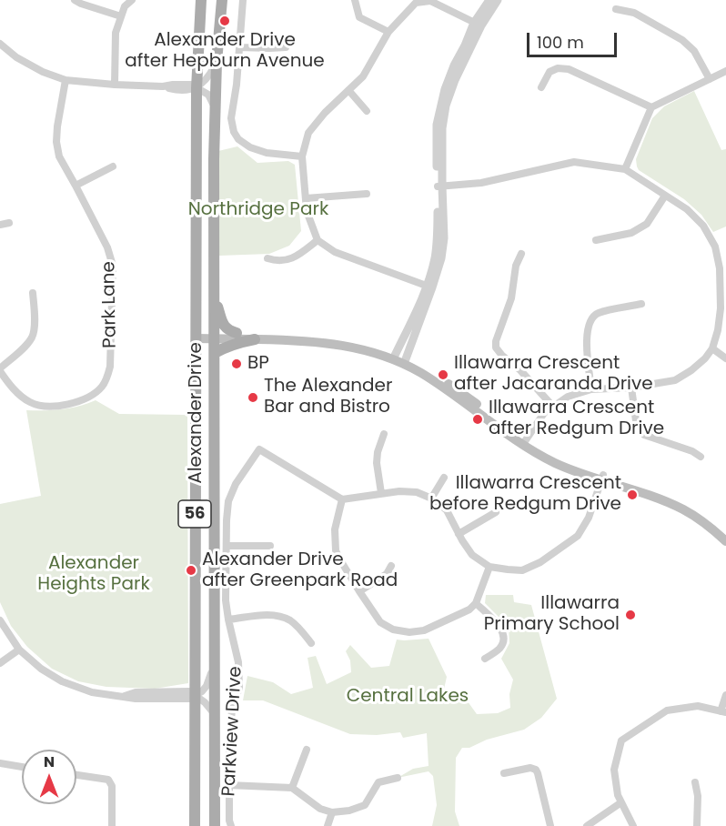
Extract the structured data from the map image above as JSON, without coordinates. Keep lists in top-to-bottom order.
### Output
{
  "streets": {
    "main road": ["Alexander Drive", "56"],
    "street": ["Park Lane", "Parkview Drive"]
  },
  "parks": ["Northridge Park", "Alexander Heights Park", "Central Lakes"],
  "places": [
    "Alexander Drive after Hepburn Avenue",
    "BP",
    "Illawarra Crescent after Jacaranda Drive",
    "The Alexander Bar and Bistro",
    "Illawarra Crescent after Redgum Drive",
    "Illawarra Crescent before Redgum Drive",
    "Alexander Drive after Greenpark Road",
    "Illawarra Primary School"
  ],
  "scale_bar": "100 m",
  "north": "top"
}
